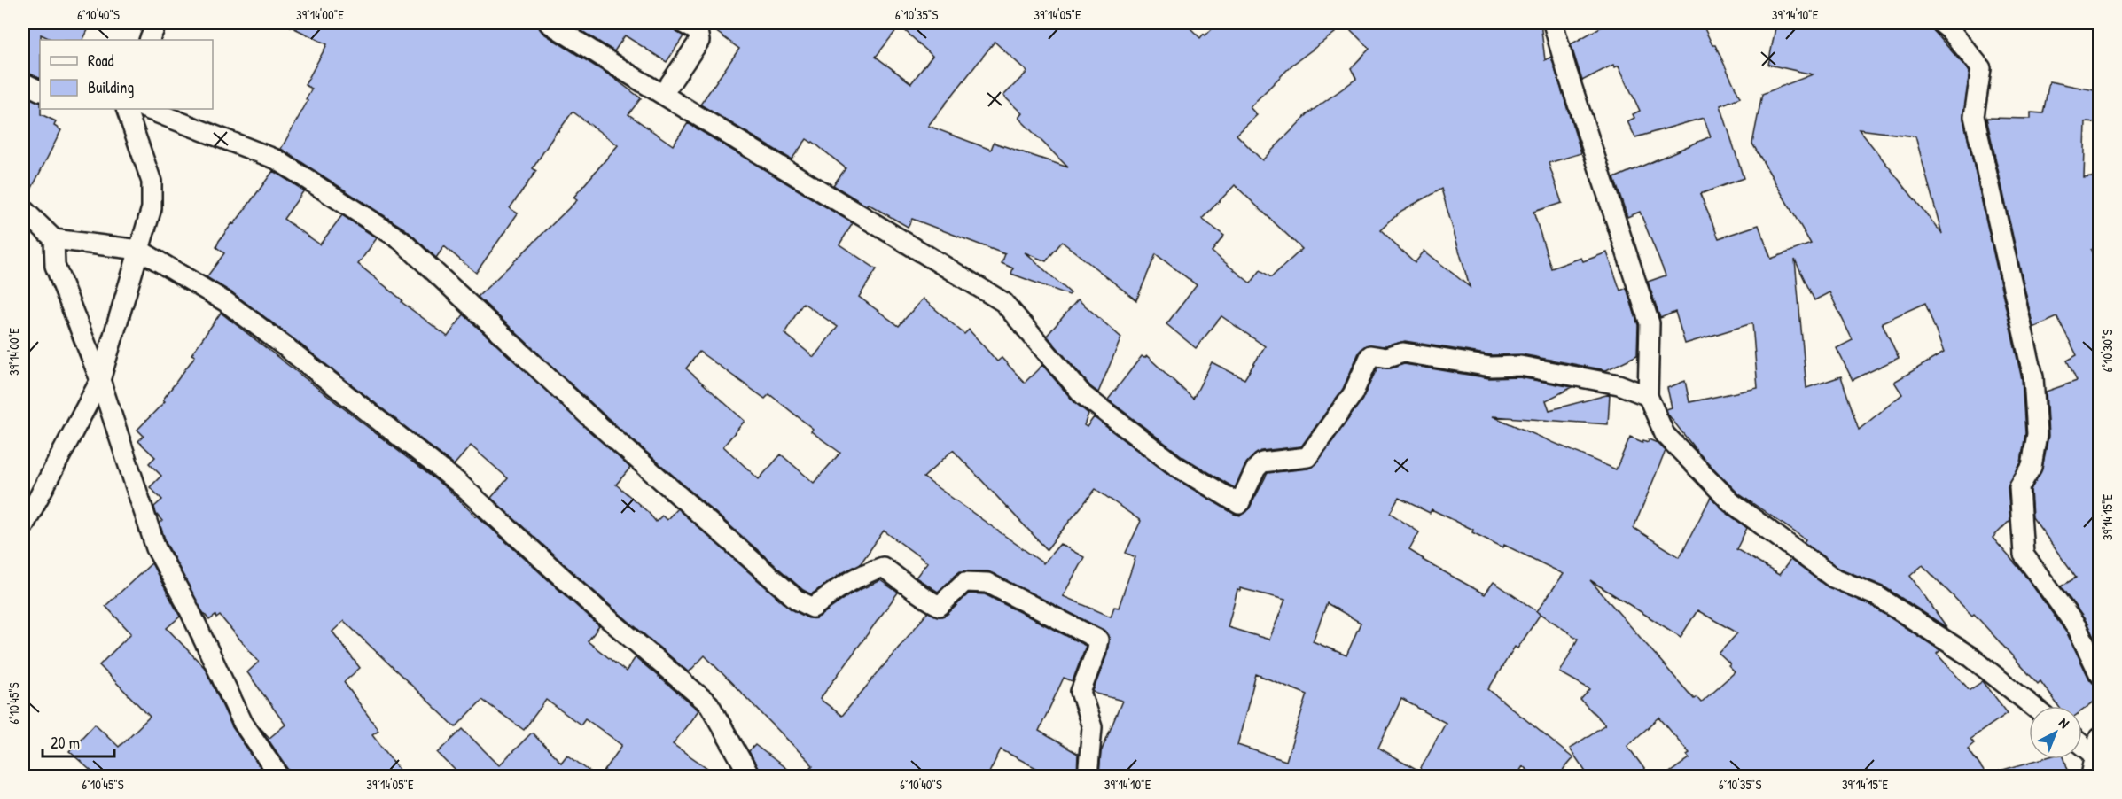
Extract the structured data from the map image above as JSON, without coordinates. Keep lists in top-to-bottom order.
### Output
{
  "legend": ["Road", "Building"],
  "scale_bar": "20 m",
  "north": "top right",
  "coordinates": [
    "6°10'40\"S",
    "39°14'00\"E",
    "6°10'35\"S",
    "39°14'05\"E",
    "39°14'10\"E",
    "6°10'30\"S",
    "39°14'15\"E",
    "6°10'45\"S"
  ]
}
